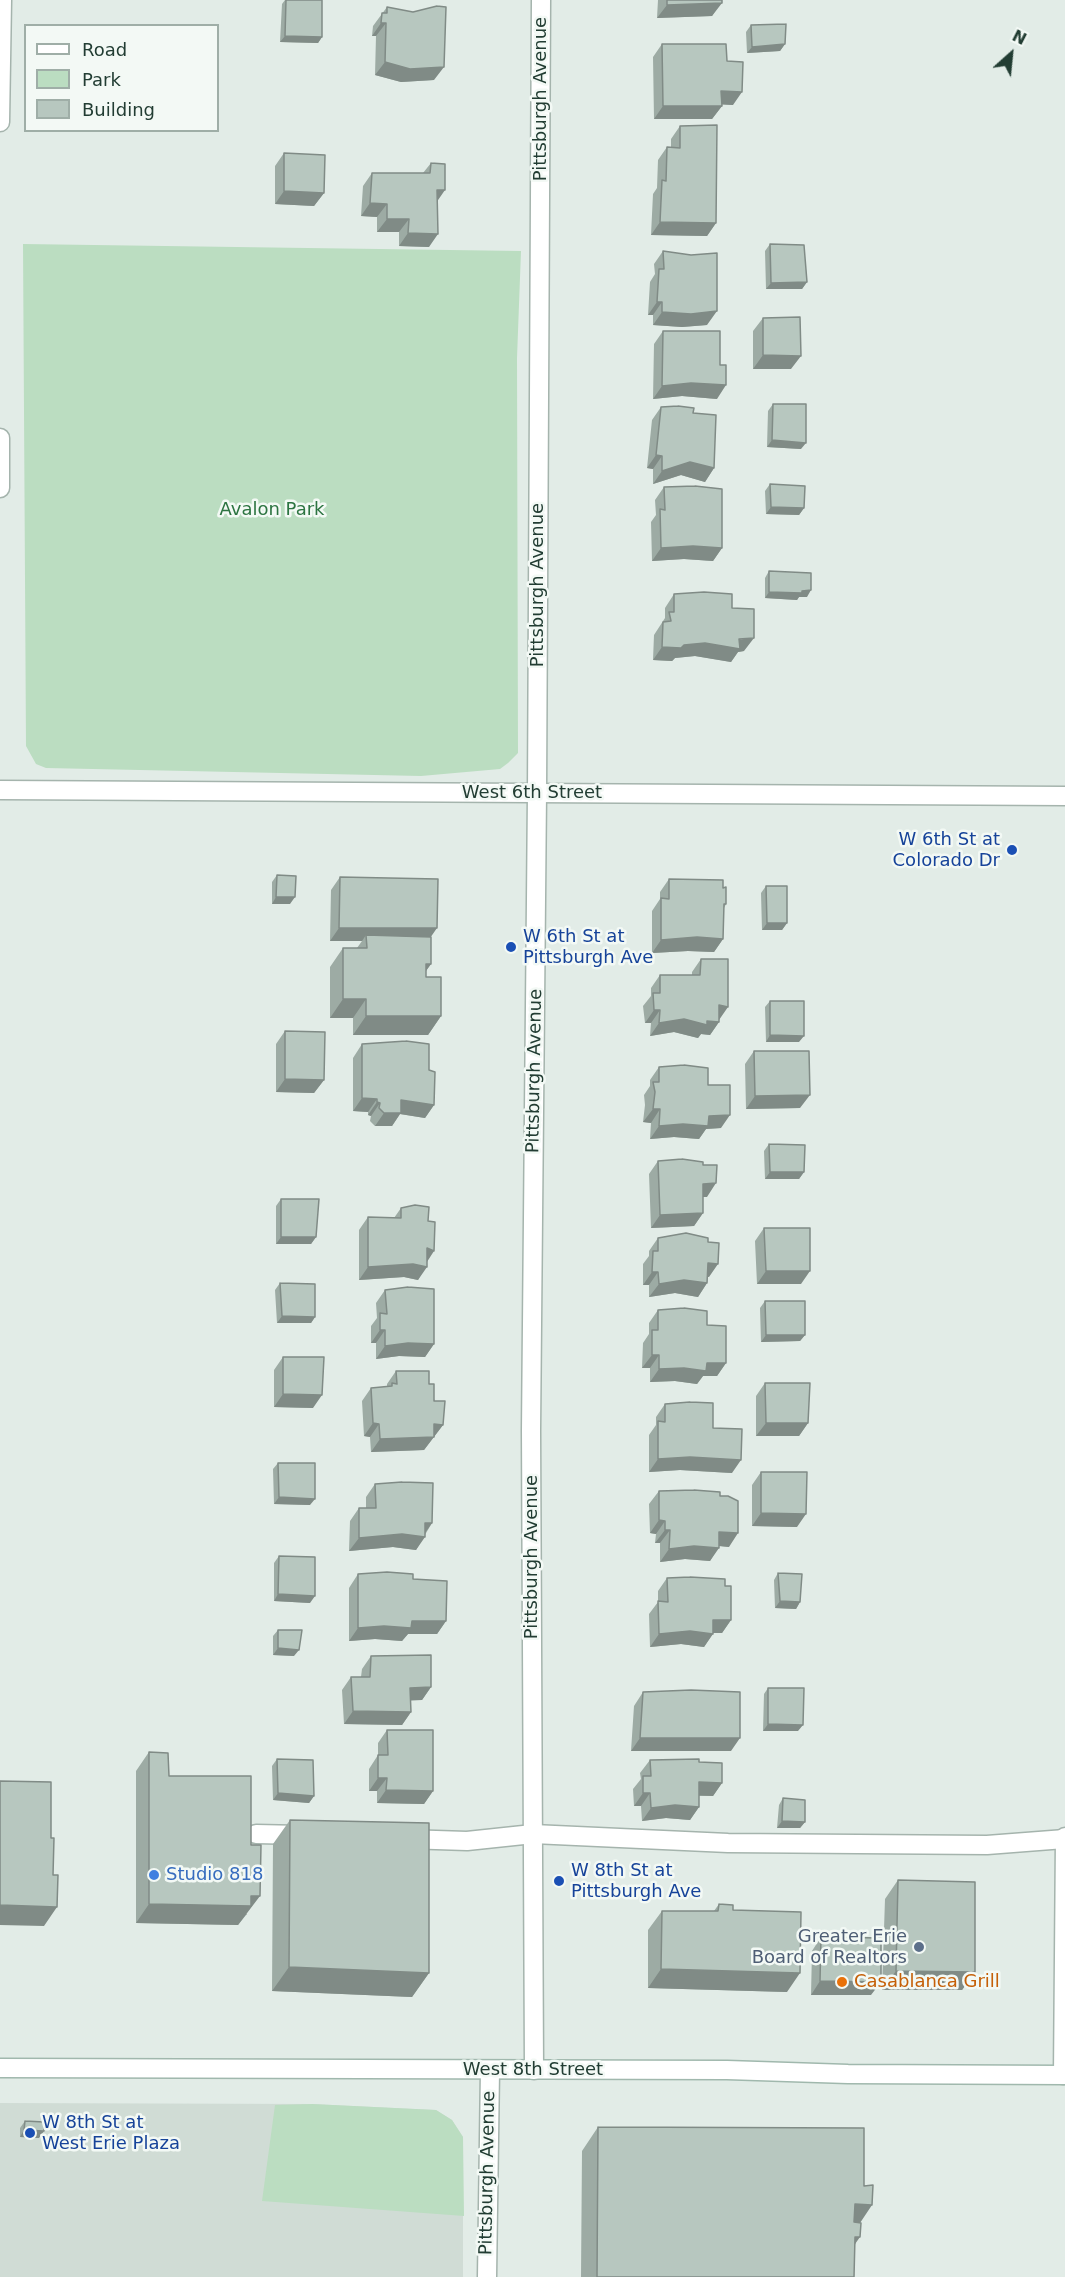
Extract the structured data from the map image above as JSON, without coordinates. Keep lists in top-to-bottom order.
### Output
{
  "streets": {
    "street": ["Pittsburgh Avenue", "West 6th Street", "West 8th Street"]
  },
  "crossings": [
    ["Pittsburgh Avenue", "West 6th Street"],
    ["Pittsburgh Avenue", "West 8th Street"]
  ],
  "parks": ["Avalon Park"],
  "places": [
    "W 6th St at Colorado Dr",
    "W 6th St at Pittsburgh Ave",
    "Studio 818",
    "W 8th St at Pittsburgh Ave",
    "Greater Erie Board of Realtors",
    "Casablanca Grill",
    "W 8th St at West Erie Plaza"
  ],
  "legend": ["Road", "Park", "Building"],
  "north": "top right"
}
